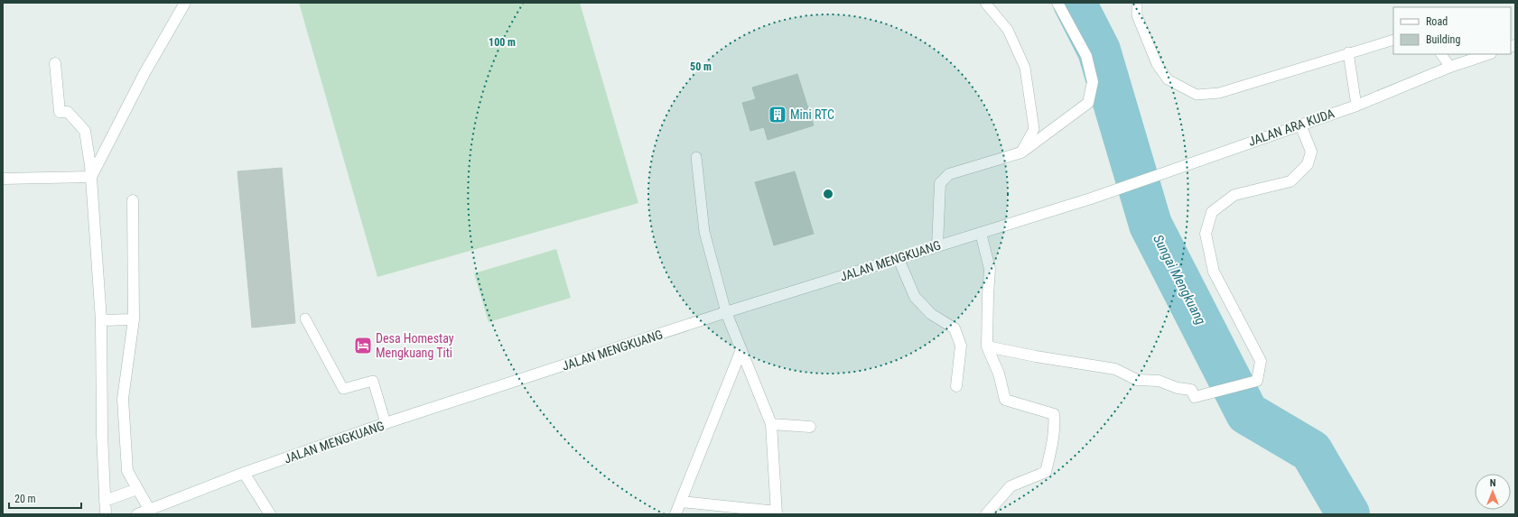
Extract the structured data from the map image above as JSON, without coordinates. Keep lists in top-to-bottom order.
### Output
{
  "streets": {
    "street": ["JALAN ARA KUDA", "JALAN MENGKUANG"]
  },
  "crossings": [
    ["JALAN ARA KUDA", "JALAN MENGKUANG"]
  ],
  "water": ["Sungai Mengkuang"],
  "places": {
    "building": ["Mini RTC"],
    "hotel": ["Desa Homestay Mengkuang Titi"]
  },
  "legend": ["Road", "Building"],
  "scale_bar": "20 m",
  "north": "top",
  "rings": ["100 m", "50 m"]
}
